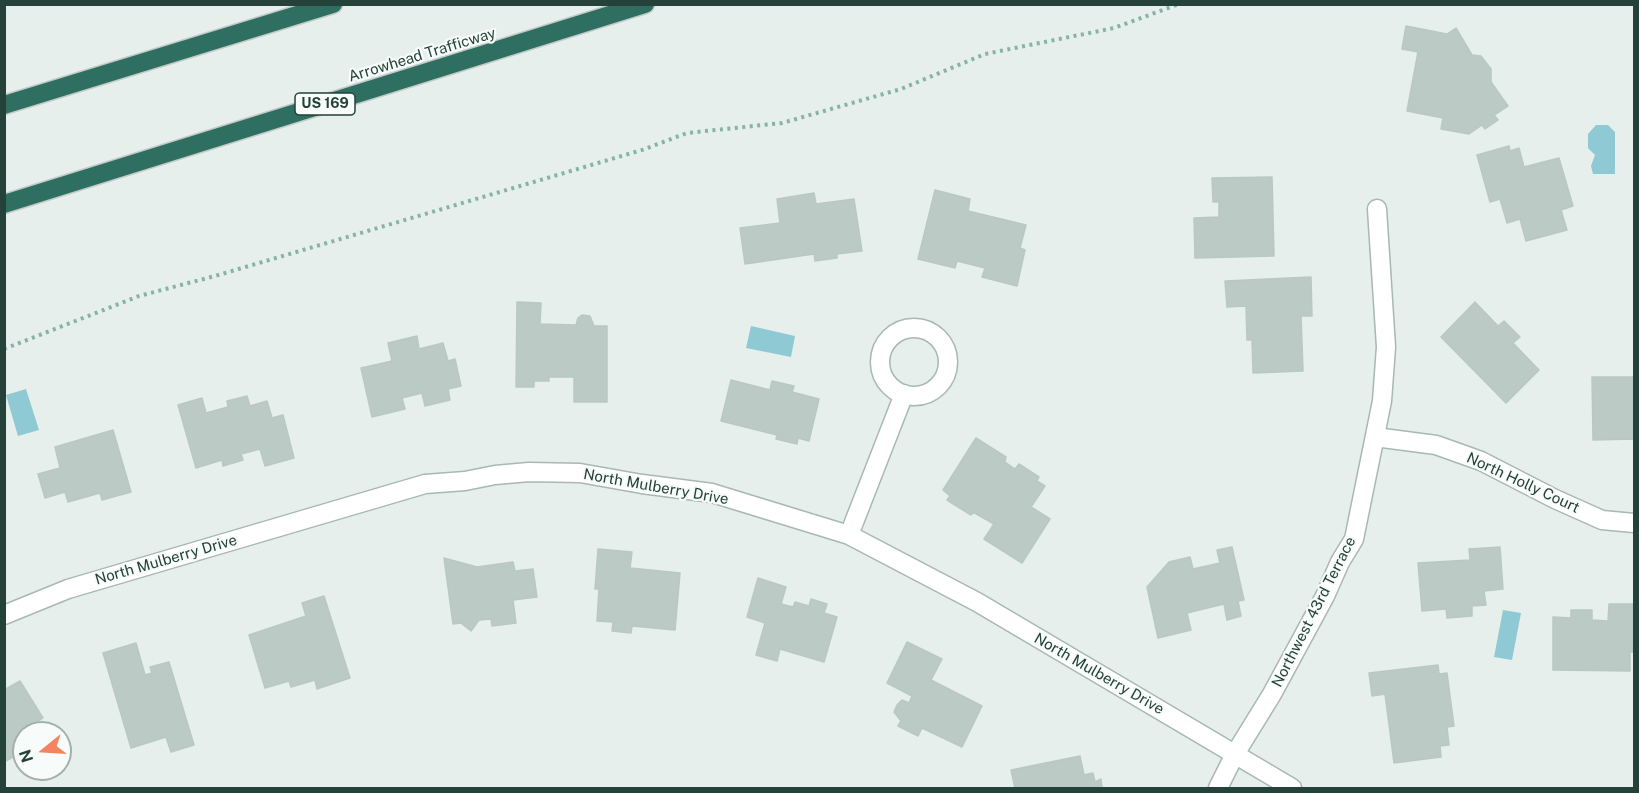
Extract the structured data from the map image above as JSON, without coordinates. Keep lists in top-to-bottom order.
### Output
{
  "streets": {
    "highway": ["Arrowhead Trafficway", "US 169"],
    "street": ["North Holly Court", "North Mulberry Drive", "Northwest 43rd Terrace"]
  },
  "crossings": [
    ["North Holly Court", "Northwest 43rd Terrace"],
    ["North Mulberry Drive", "Northwest 43rd Terrace"]
  ],
  "north": "left"
}
